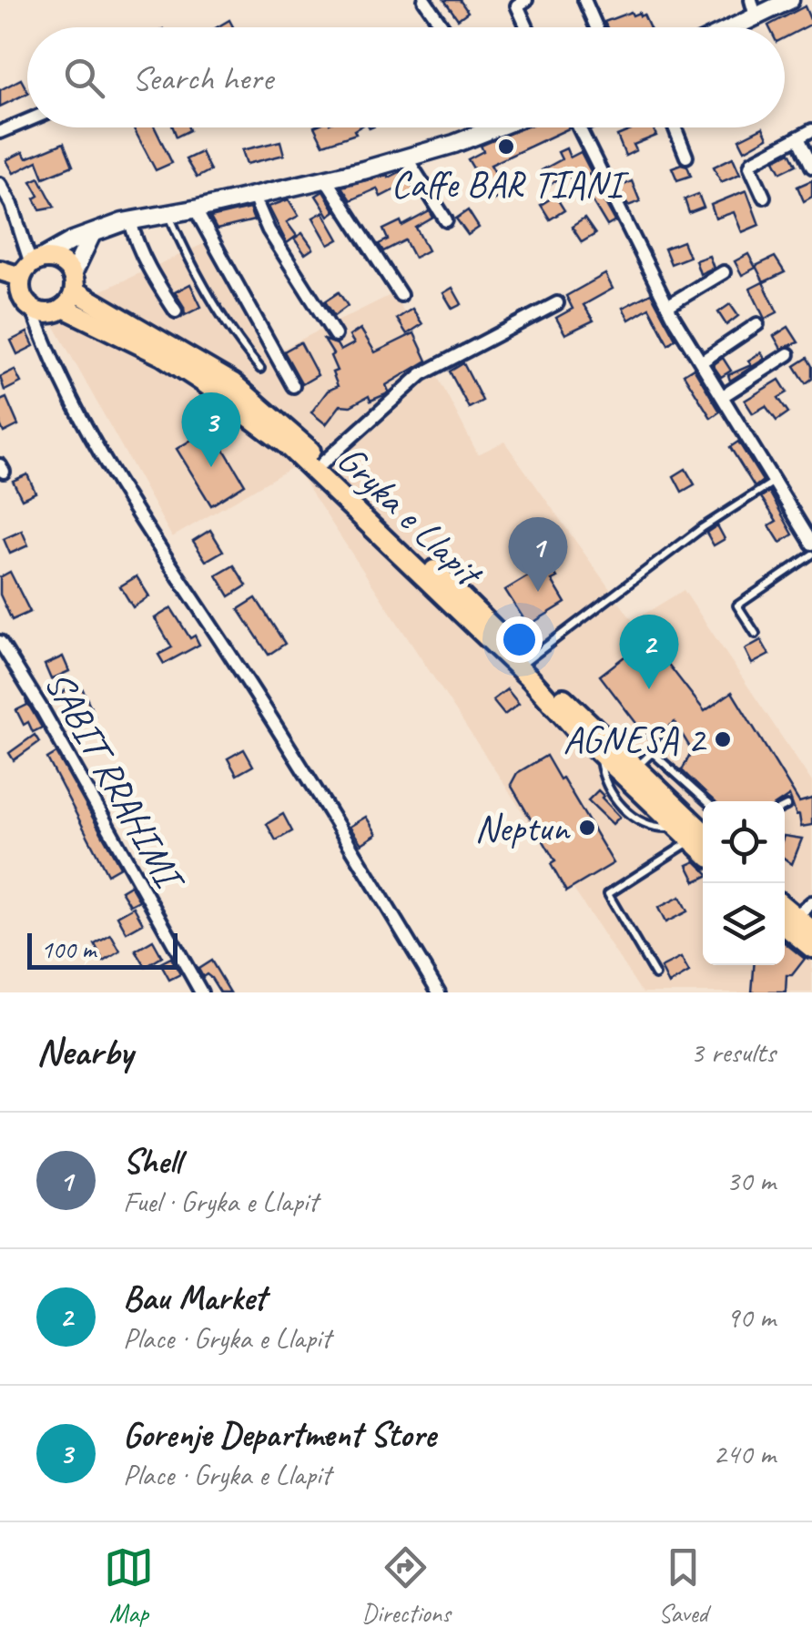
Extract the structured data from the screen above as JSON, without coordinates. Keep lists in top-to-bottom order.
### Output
{
  "streets": {
    "main road": ["Gryka e Llapit"],
    "street": ["SABIT RRAHIMI"]
  },
  "places": ["Caffe BAR TIANI", "AGNESA 2", "Neptun"],
  "scale_bar": "100 m",
  "page": {
    "search": "Search here",
    "pins": ["3", "1", "2"],
    "scale": "100 m",
    "heading": ["Nearby", "3 results"],
    "list": [
      {
        "mark": "1",
        "name": "Shell",
        "note": "Fuel · Gryka e Llapit",
        "value": "30 m"
      },
      {
        "mark": "2",
        "name": "Bau Market",
        "note": "Place · Gryka e Llapit",
        "value": "90 m"
      },
      {
        "mark": "3",
        "name": "Gorenje Department Store",
        "note": "Place · Gryka e Llapit",
        "value": "240 m"
      }
    ],
    "nav": ["Map", "Directions", "Saved"]
  }
}
